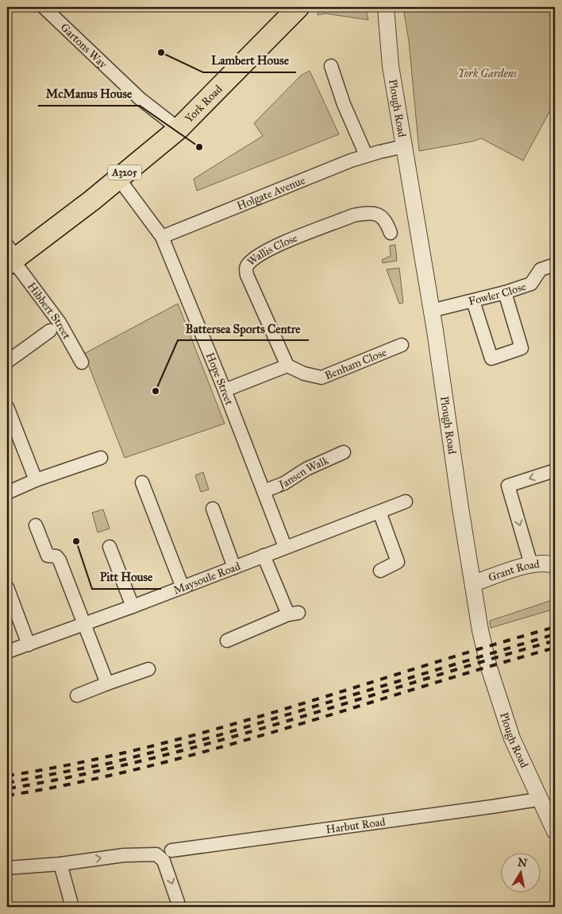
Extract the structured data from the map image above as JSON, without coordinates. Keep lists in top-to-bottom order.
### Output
{
  "streets": {
    "highway": ["York Road", "A3205"],
    "street": [
      "Gartons Way",
      "Plough Road",
      "Holgate Avenue",
      "Wallis Close",
      "Fowler Close",
      "Hibbert Street",
      "Benham Close",
      "Hope Street",
      "Jansen Walk",
      "Grant Road",
      "Maysoule Road",
      "Harbut Road"
    ]
  },
  "crossings": [
    ["Gartons Way", "York Road"],
    ["York Road", "Hibbert Street"],
    ["York Road", "Hope Street"],
    ["Plough Road", "Holgate Avenue"],
    ["Plough Road", "Fowler Close"],
    ["Plough Road", "Grant Road"],
    ["Plough Road", "Harbut Road"],
    ["Holgate Avenue", "Hope Street"],
    ["Wallis Close", "Benham Close"],
    ["Hope Street", "Jansen Walk"],
    ["Hope Street", "Maysoule Road"]
  ],
  "parks": ["York Gardens"],
  "places": [
    "Lambert House",
    "McManus House",
    "Battersea Sports Centre",
    "Pitt House"
  ],
  "north": "top"
}
